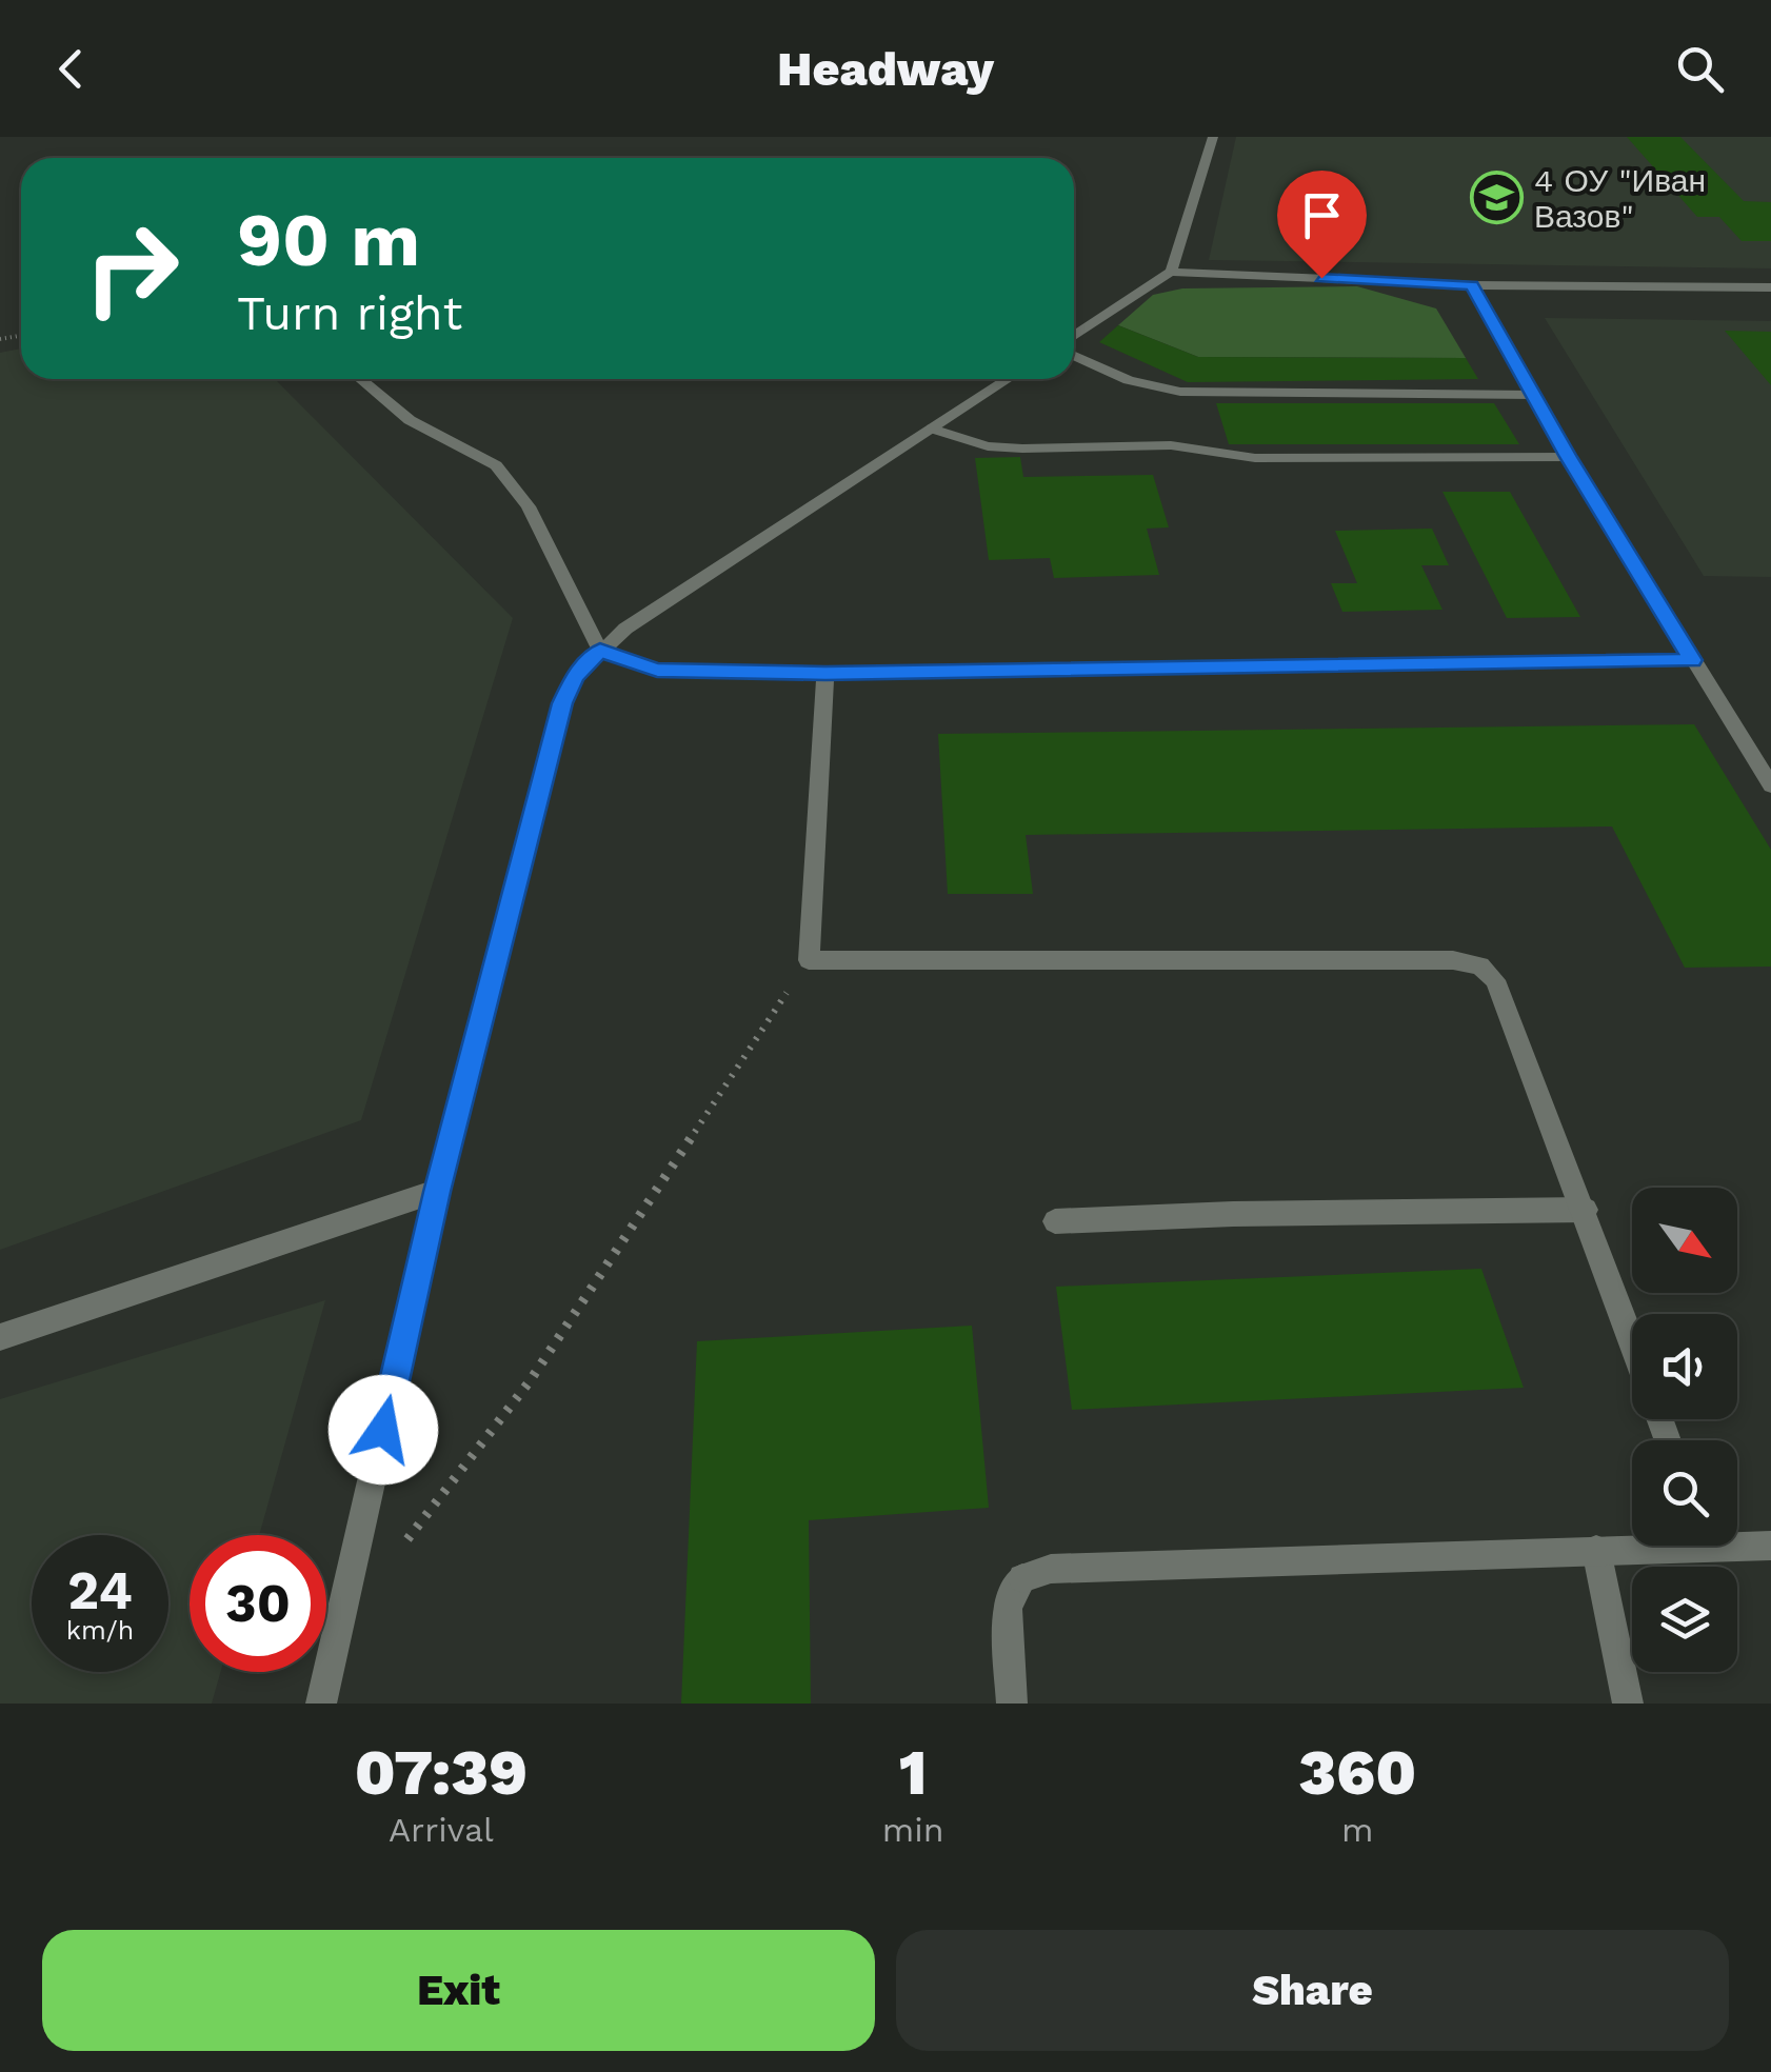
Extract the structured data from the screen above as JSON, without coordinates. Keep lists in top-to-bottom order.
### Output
{
  "places": {
    "school or university": ["4 ОУ \"Иван Вазов\""]
  },
  "north": "bottom right",
  "page": {
    "header": "Headway",
    "turn": ["90 m", "Turn right"],
    "speed": "24 km/h",
    "limit": "30",
    "eta": [
      "07:39",
      "Arrival",
      "1",
      "min",
      "360",
      "m"
    ],
    "buttons": ["Exit", "Share"]
  }
}
